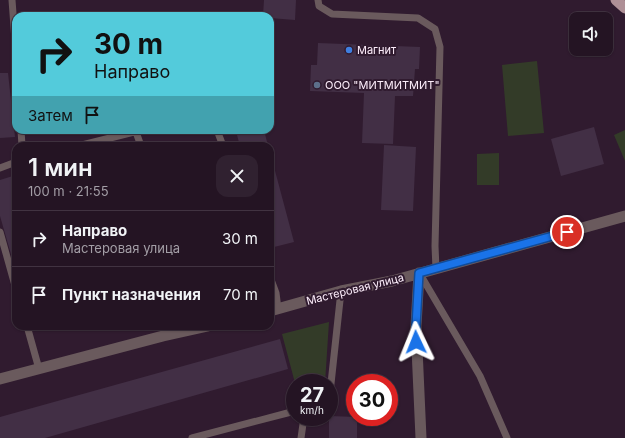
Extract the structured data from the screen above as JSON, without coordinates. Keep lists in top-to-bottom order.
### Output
{
  "streets": {
    "street": ["Мастеровая улица"]
  },
  "places": ["Магнит", "ООО \"МИТМИТМИТ\""],
  "page": {
    "turn": ["30 m", "Направо"],
    "then": "Затем",
    "heading": ["1 мин", "100 m · 21:55"],
    "list": [
      {
        "name": "Направо",
        "note": "Мастеровая улица",
        "value": "30 m"
      },
      {
        "name": "Пункт назначения",
        "value": "70 m"
      }
    ],
    "speed": "27 km/h",
    "limit": "30"
  }
}
